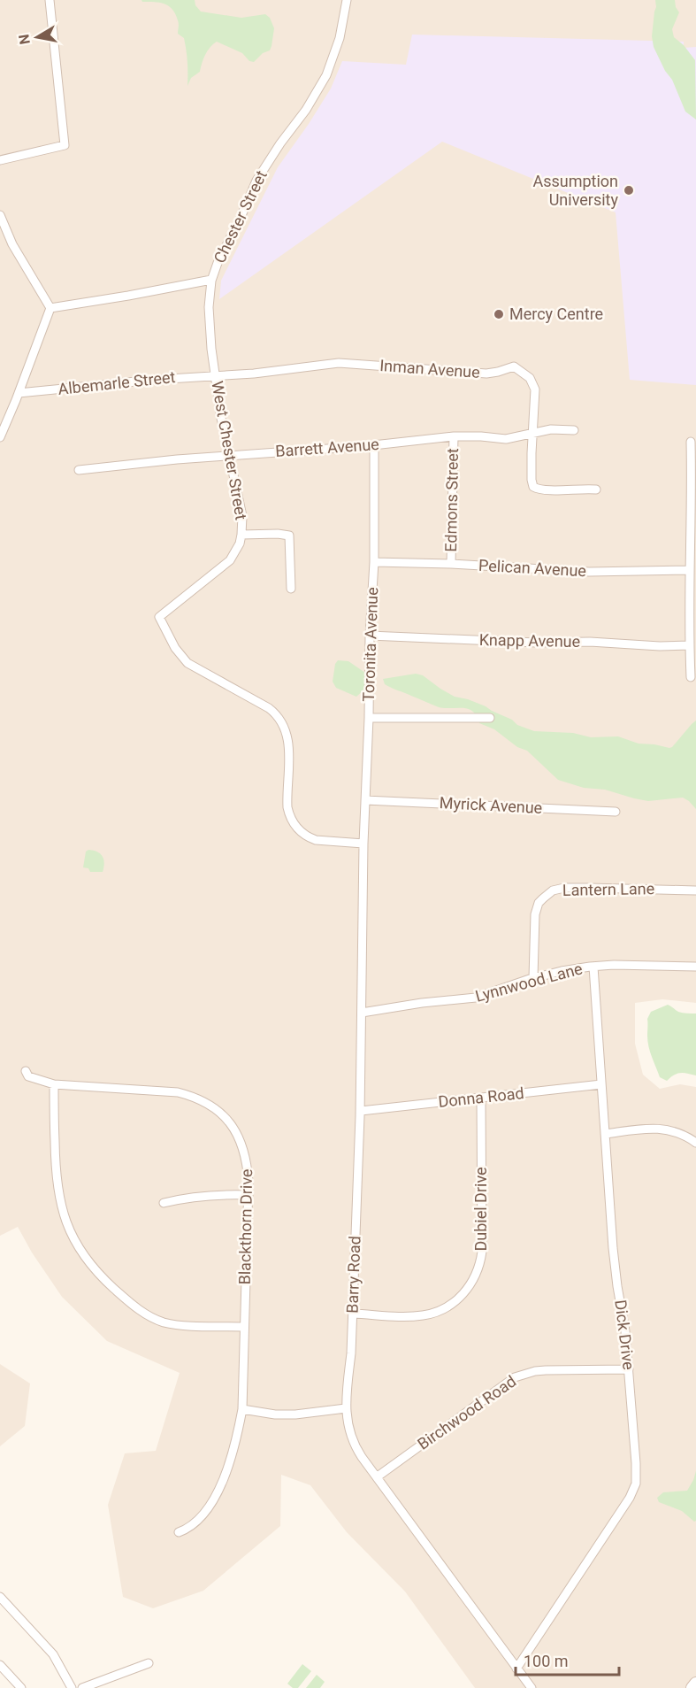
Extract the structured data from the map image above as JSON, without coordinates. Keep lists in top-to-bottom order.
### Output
{
  "streets": {
    "street": [
      "Chester Street",
      "Inman Avenue",
      "Albemarle Street",
      "Barrett Avenue",
      "West Chester Street",
      "Edmons Street",
      "Pelican Avenue",
      "Knapp Avenue",
      "Toronita Avenue",
      "Myrick Avenue",
      "Lantern Lane",
      "Lynnwood Lane",
      "Donna Road",
      "Dubiel Drive",
      "Blackthorn Drive",
      "Barry Road",
      "Dick Drive",
      "Birchwood Road"
    ]
  },
  "crossings": [
    ["Chester Street", "West Chester Street"],
    ["Inman Avenue", "Albemarle Street"],
    ["Inman Avenue", "Barrett Avenue"],
    ["Inman Avenue", "West Chester Street"],
    ["Albemarle Street", "West Chester Street"],
    ["Barrett Avenue", "West Chester Street"],
    ["Barrett Avenue", "Edmons Street"],
    ["Barrett Avenue", "Toronita Avenue"],
    ["West Chester Street", "Toronita Avenue"],
    ["West Chester Street", "Barry Road"],
    ["Edmons Street", "Pelican Avenue"],
    ["Pelican Avenue", "Toronita Avenue"],
    ["Knapp Avenue", "Toronita Avenue"],
    ["Toronita Avenue", "Myrick Avenue"],
    ["Toronita Avenue", "Barry Road"],
    ["Lantern Lane", "Lynnwood Lane"],
    ["Lynnwood Lane", "Barry Road"],
    ["Lynnwood Lane", "Dick Drive"],
    ["Donna Road", "Dubiel Drive"],
    ["Donna Road", "Barry Road"],
    ["Donna Road", "Dick Drive"],
    ["Dubiel Drive", "Barry Road"],
    ["Barry Road", "Dick Drive"],
    ["Barry Road", "Birchwood Road"],
    ["Dick Drive", "Birchwood Road"]
  ],
  "places": ["Assumption University", "Mercy Centre"],
  "scale_bar": "100 m",
  "north": "left"
}
